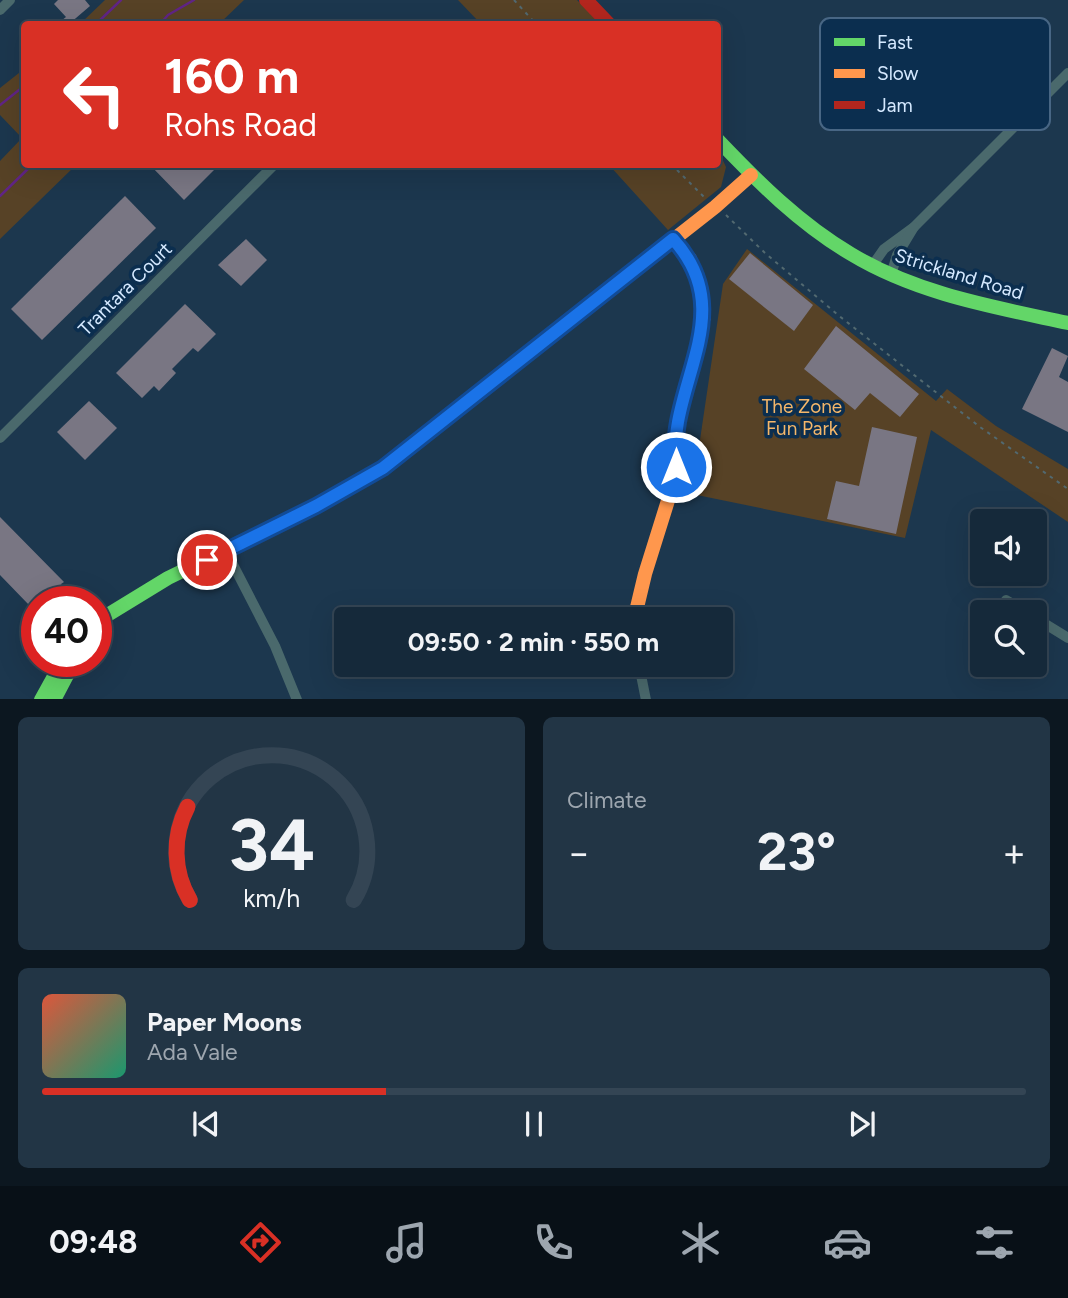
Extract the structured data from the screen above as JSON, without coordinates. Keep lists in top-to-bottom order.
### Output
{
  "streets": {
    "main road": ["Strickland Road"],
    "street": ["Trantara Court"]
  },
  "parks": ["The Zone Fun Park"],
  "legend": ["Fast", "Slow", "Jam"],
  "page": {
    "turn": ["160 m", "Rohs Road"],
    "limit": "40",
    "trip": "09:50 · 2 min · 550 m",
    "tile": "Climate",
    "heat": ["−", "23°", "+"],
    "song": ["Paper Moons", "Ada Vale"],
    "tabs": "09:48",
    "gauge": ["34", "km/h"]
  }
}
